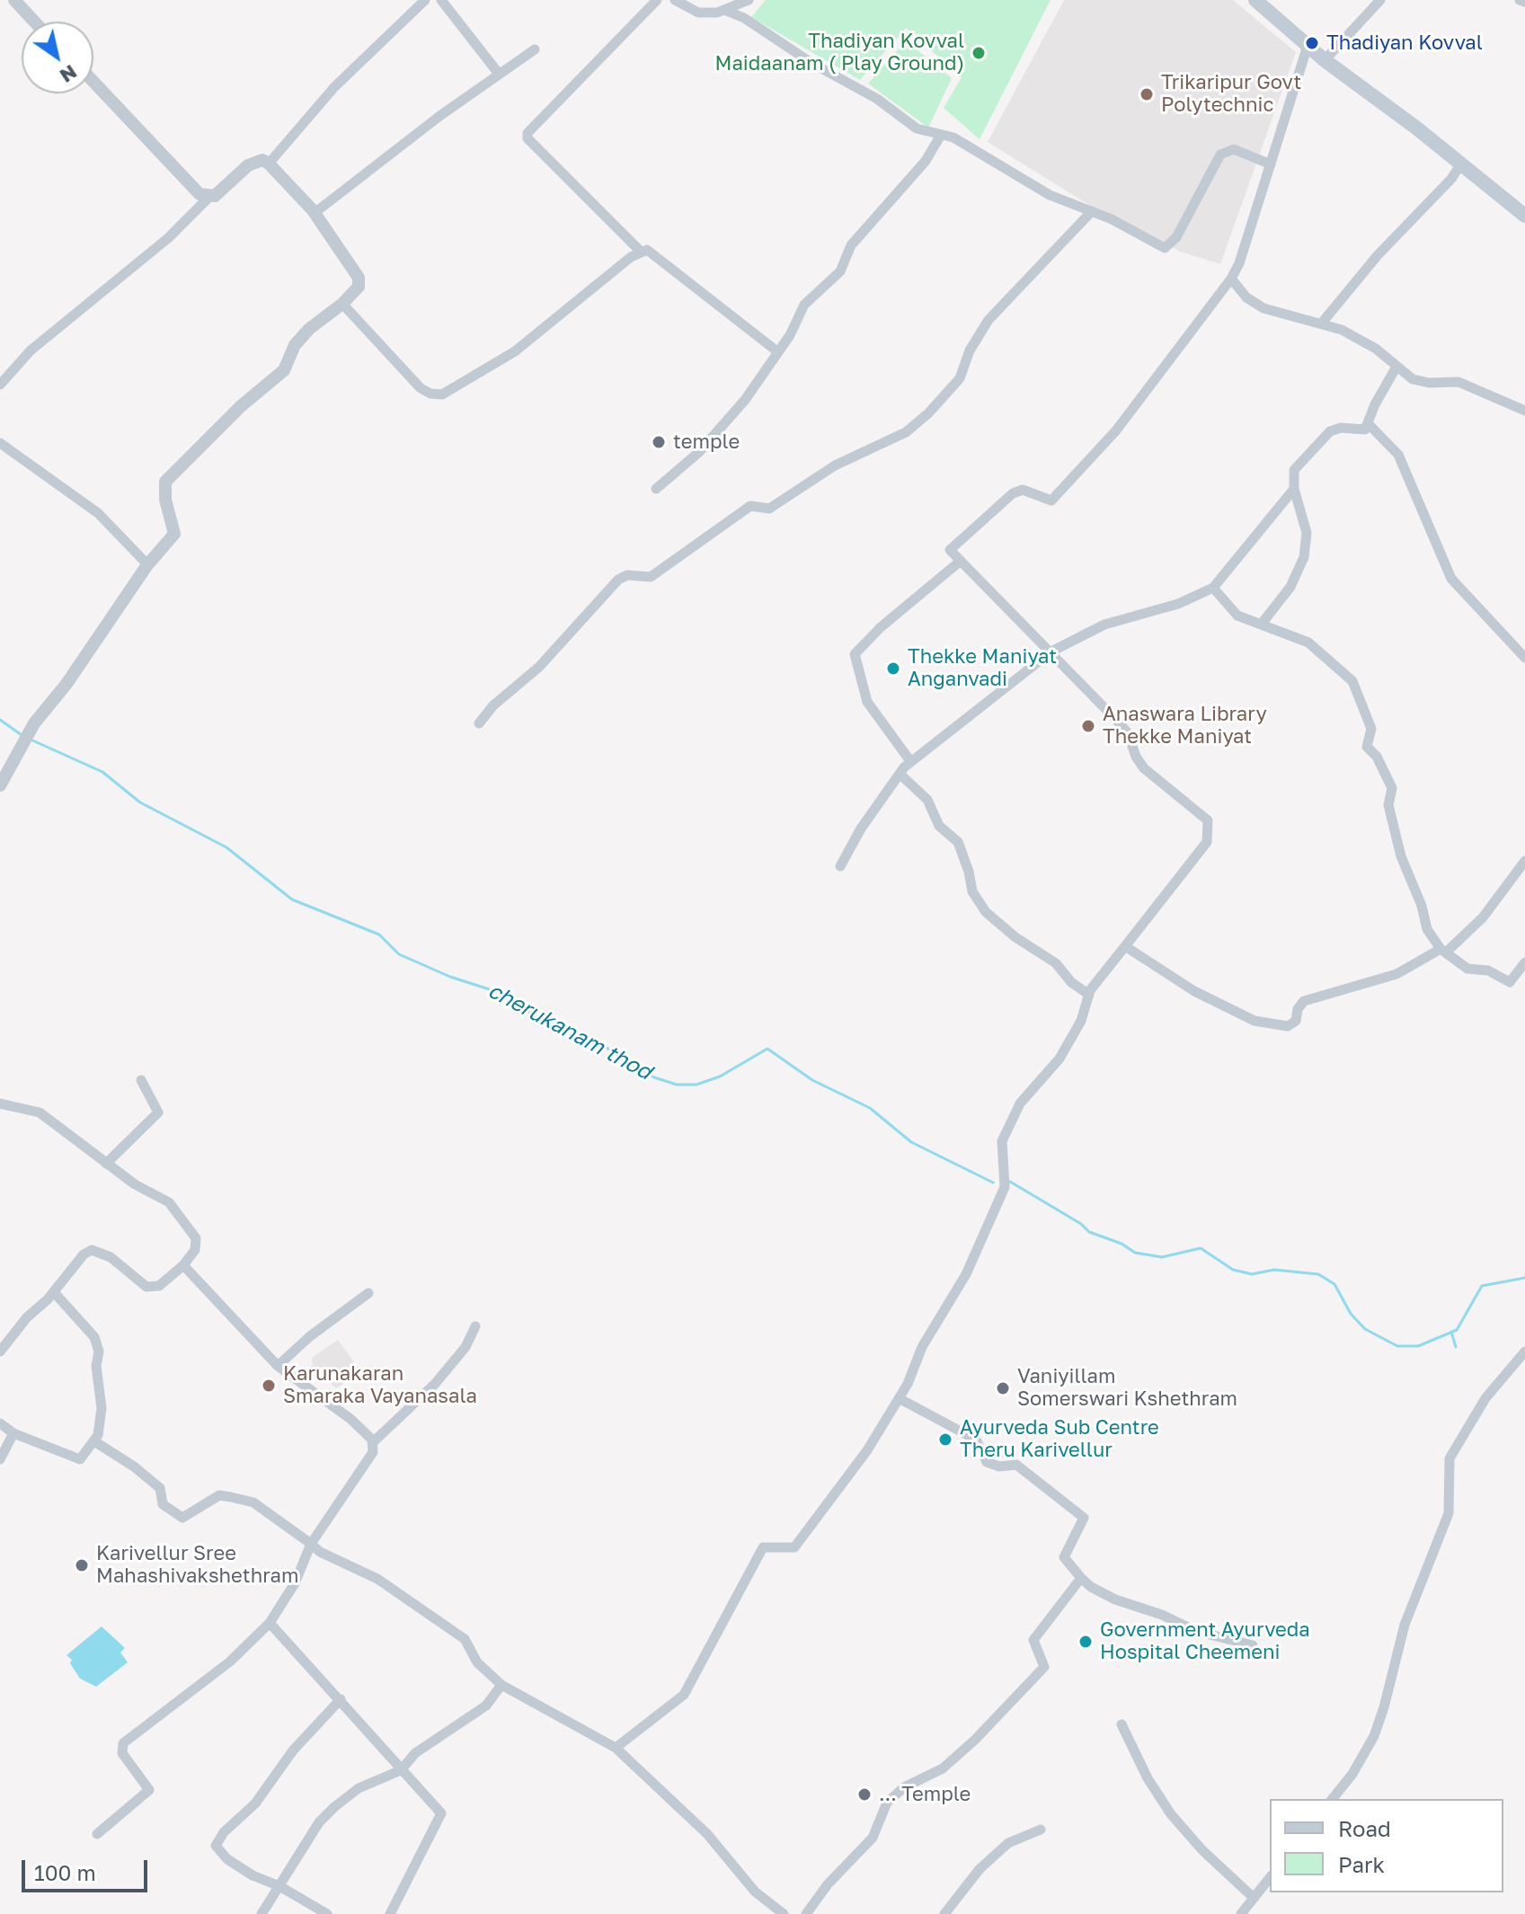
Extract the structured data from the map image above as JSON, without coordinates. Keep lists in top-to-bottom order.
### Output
{
  "water": ["cherukanam thod"],
  "places": [
    "Thadiyan Kovval",
    "Thadiyan Kovval Maidaanam ( Play Ground)",
    "Trikaripur Govt Polytechnic",
    "temple",
    "Thekke Maniyat Anganvadi",
    "Anaswara Library Thekke Maniyat",
    "Karunakaran Smaraka Vayanasala",
    "Vaniyillam Somerswari Kshethram",
    "Ayurveda Sub Centre Theru Karivellur",
    "Karivellur Sree Mahashivakshethram",
    "Government Ayurveda Hospital Cheemeni",
    "... Temple"
  ],
  "legend": ["Road", "Park"],
  "scale_bar": "100 m",
  "north": "bottom right"
}
